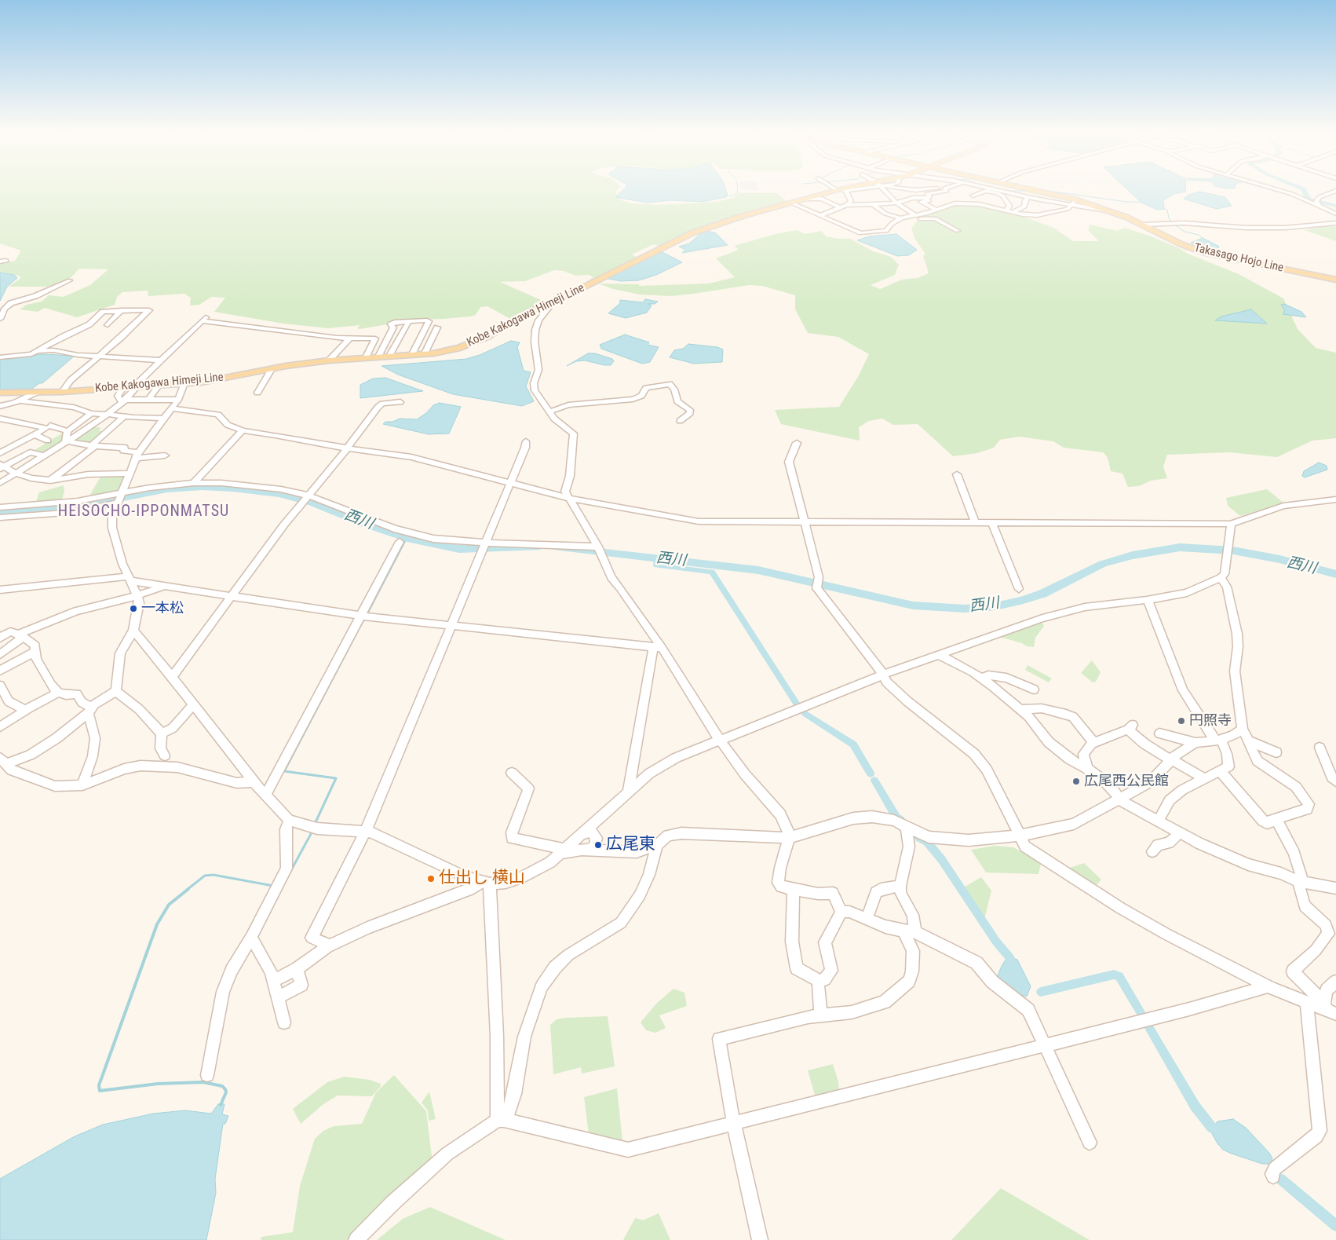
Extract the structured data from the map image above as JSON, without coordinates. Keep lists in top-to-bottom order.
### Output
{
  "streets": {
    "main road": ["Takasago Hojo Line", "Kobe Kakogawa Himeji Line"]
  },
  "districts": ["HEISOCHO-IPPONMATSU"],
  "water": ["西川"],
  "places": [
    "一本松",
    "円照寺",
    "広尾西公民館",
    "広尾東",
    "仕出し 横山"
  ]
}
